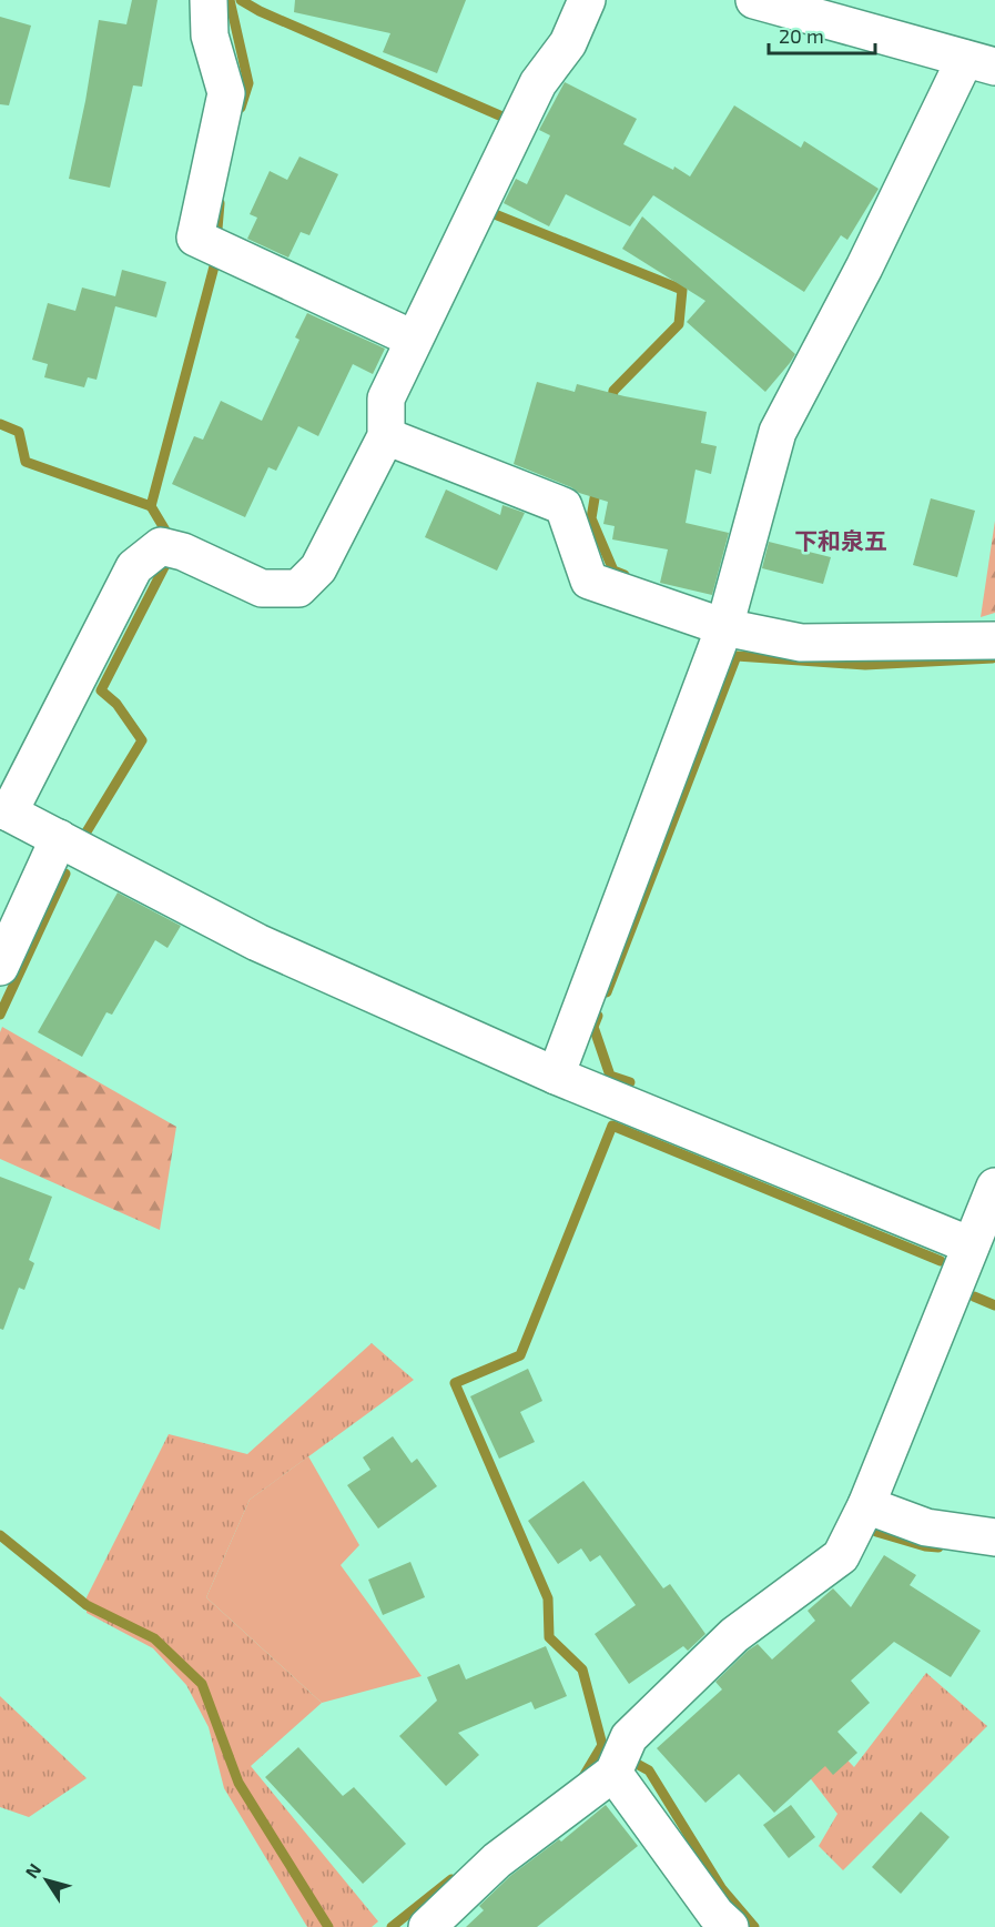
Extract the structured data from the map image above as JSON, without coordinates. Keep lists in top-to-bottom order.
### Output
{
  "districts": ["下和泉五"],
  "scale_bar": "20 m",
  "north": "top left"
}
